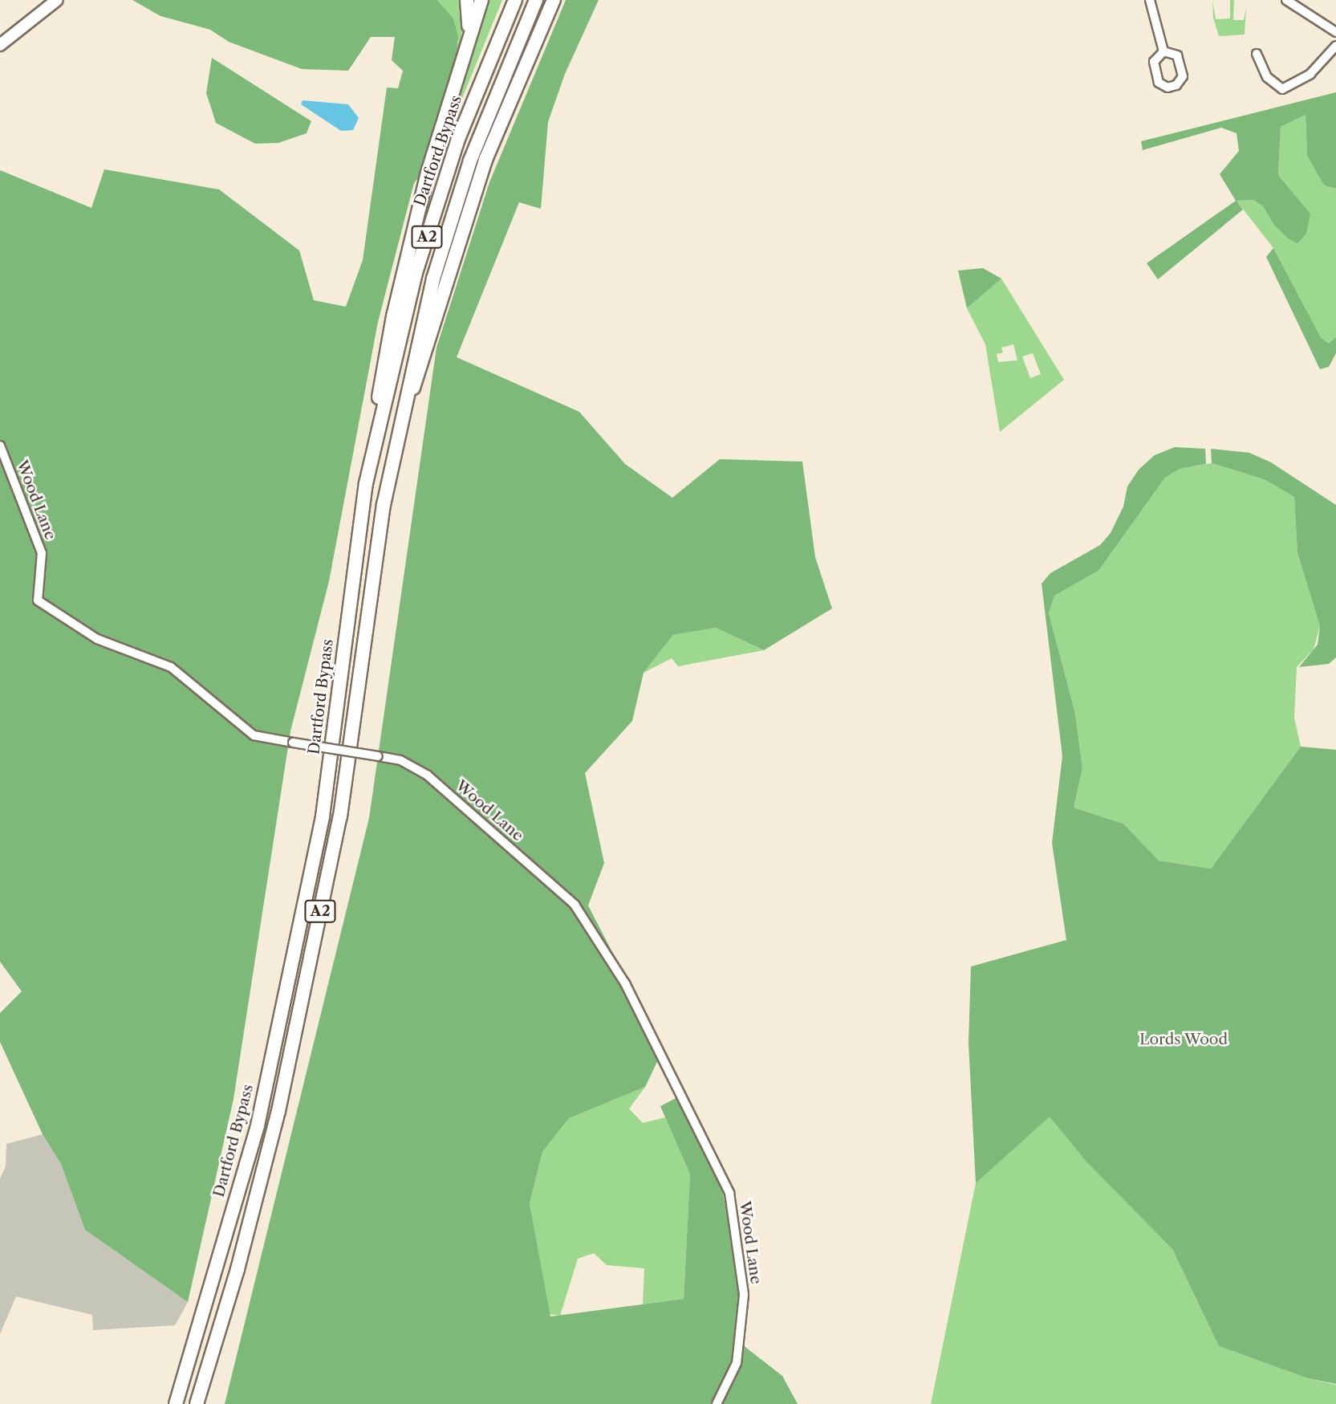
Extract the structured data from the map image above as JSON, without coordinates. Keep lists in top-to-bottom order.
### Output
{
  "streets": {
    "highway": ["Dartford Bypass", "A2"],
    "street": ["Wood Lane"]
  },
  "parks": ["Lords Wood"]
}
